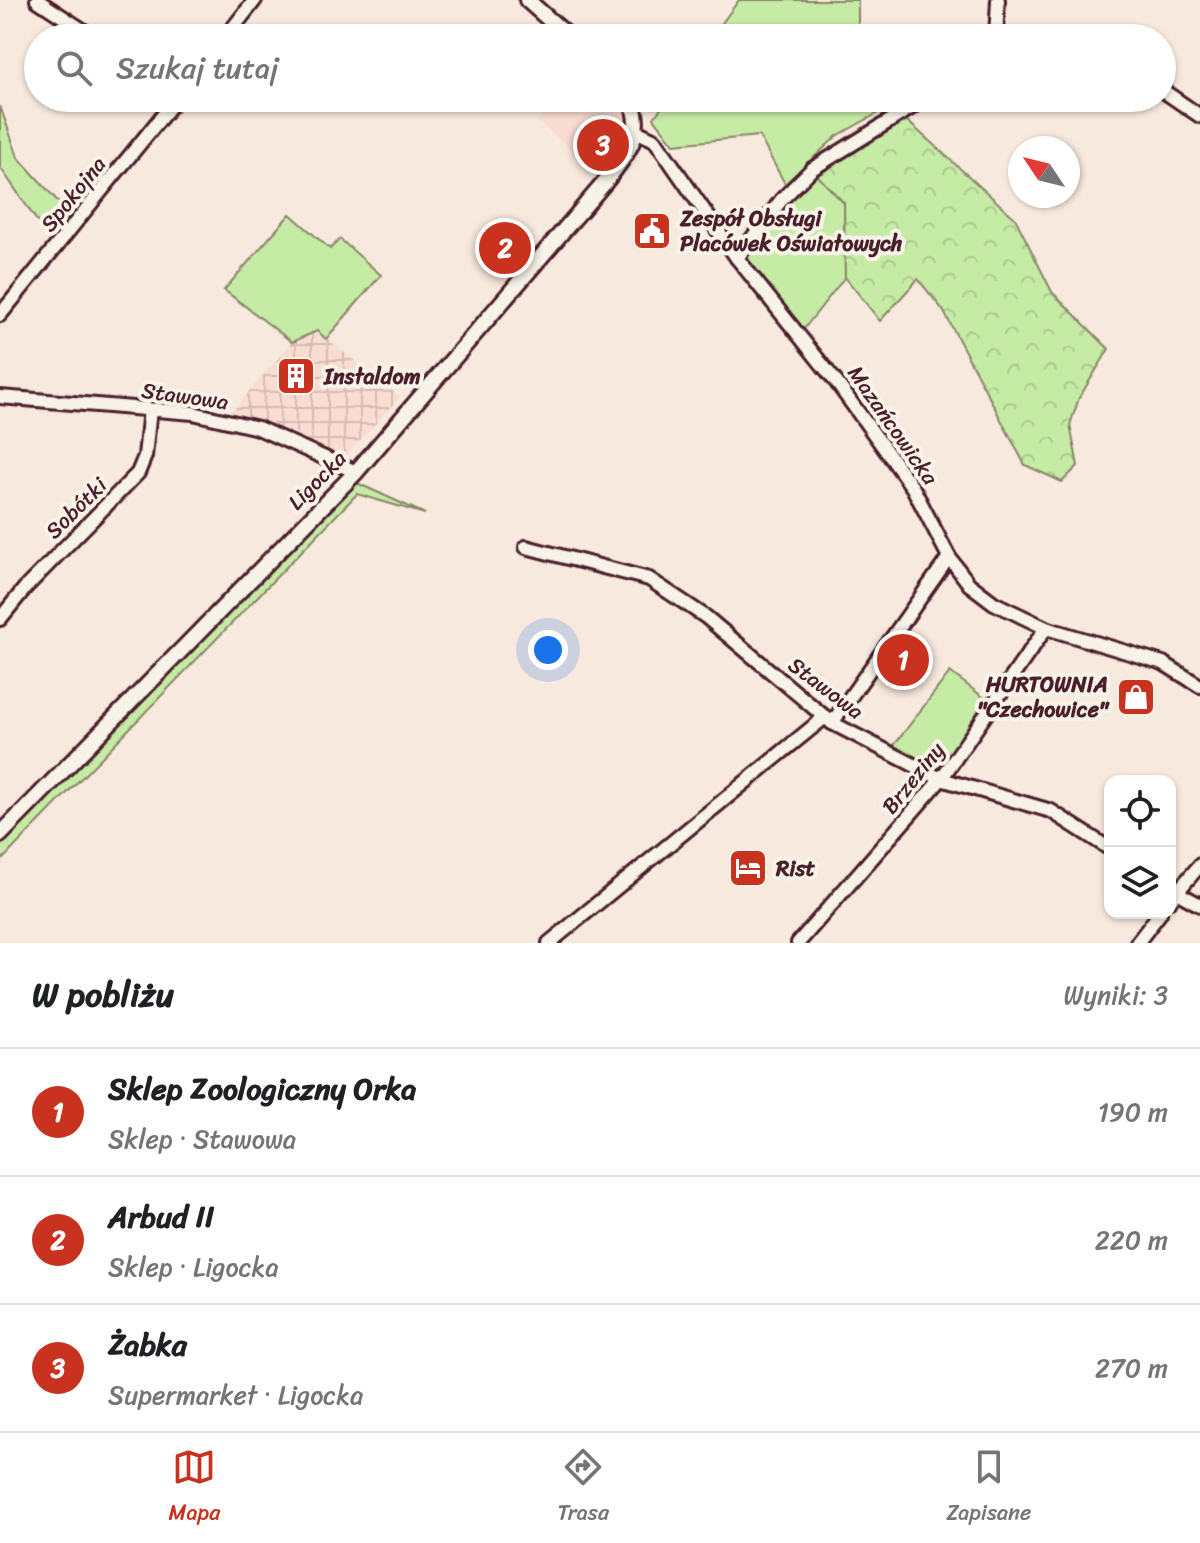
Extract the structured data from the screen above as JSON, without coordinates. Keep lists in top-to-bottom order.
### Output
{
  "streets": {
    "street": [
      "Spokojna",
      "Stawowa",
      "Mazańcowicka",
      "Ligocka",
      "Sobótki",
      "Brzeziny"
    ]
  },
  "crossings": [
    ["Stawowa", "Ligocka"],
    ["Stawowa", "Sobótki"],
    ["Stawowa", "Brzeziny"],
    ["Mazańcowicka", "Ligocka"],
    ["Mazańcowicka", "Brzeziny"]
  ],
  "places": {
    "public building": ["Zespół Obsługi Placówek Oświatowych"],
    "building": ["Instaldom"],
    "shop": ["HURTOWNIA \"Czechowice\""],
    "hotel": ["Rist"]
  },
  "north": "top left",
  "page": {
    "search": "Szukaj tutaj",
    "pins": ["3", "2", "1"],
    "heading": ["W pobliżu", "Wyniki: 3"],
    "list": [
      {
        "mark": "1",
        "name": "Sklep Zoologiczny Orka",
        "note": "Sklep · Stawowa",
        "value": "190 m"
      },
      {
        "mark": "2",
        "name": "Arbud II",
        "note": "Sklep · Ligocka",
        "value": "220 m"
      },
      {
        "mark": "3",
        "name": "Żabka",
        "note": "Supermarket · Ligocka",
        "value": "270 m"
      }
    ],
    "nav": ["Mapa", "Trasa", "Zapisane"]
  }
}
